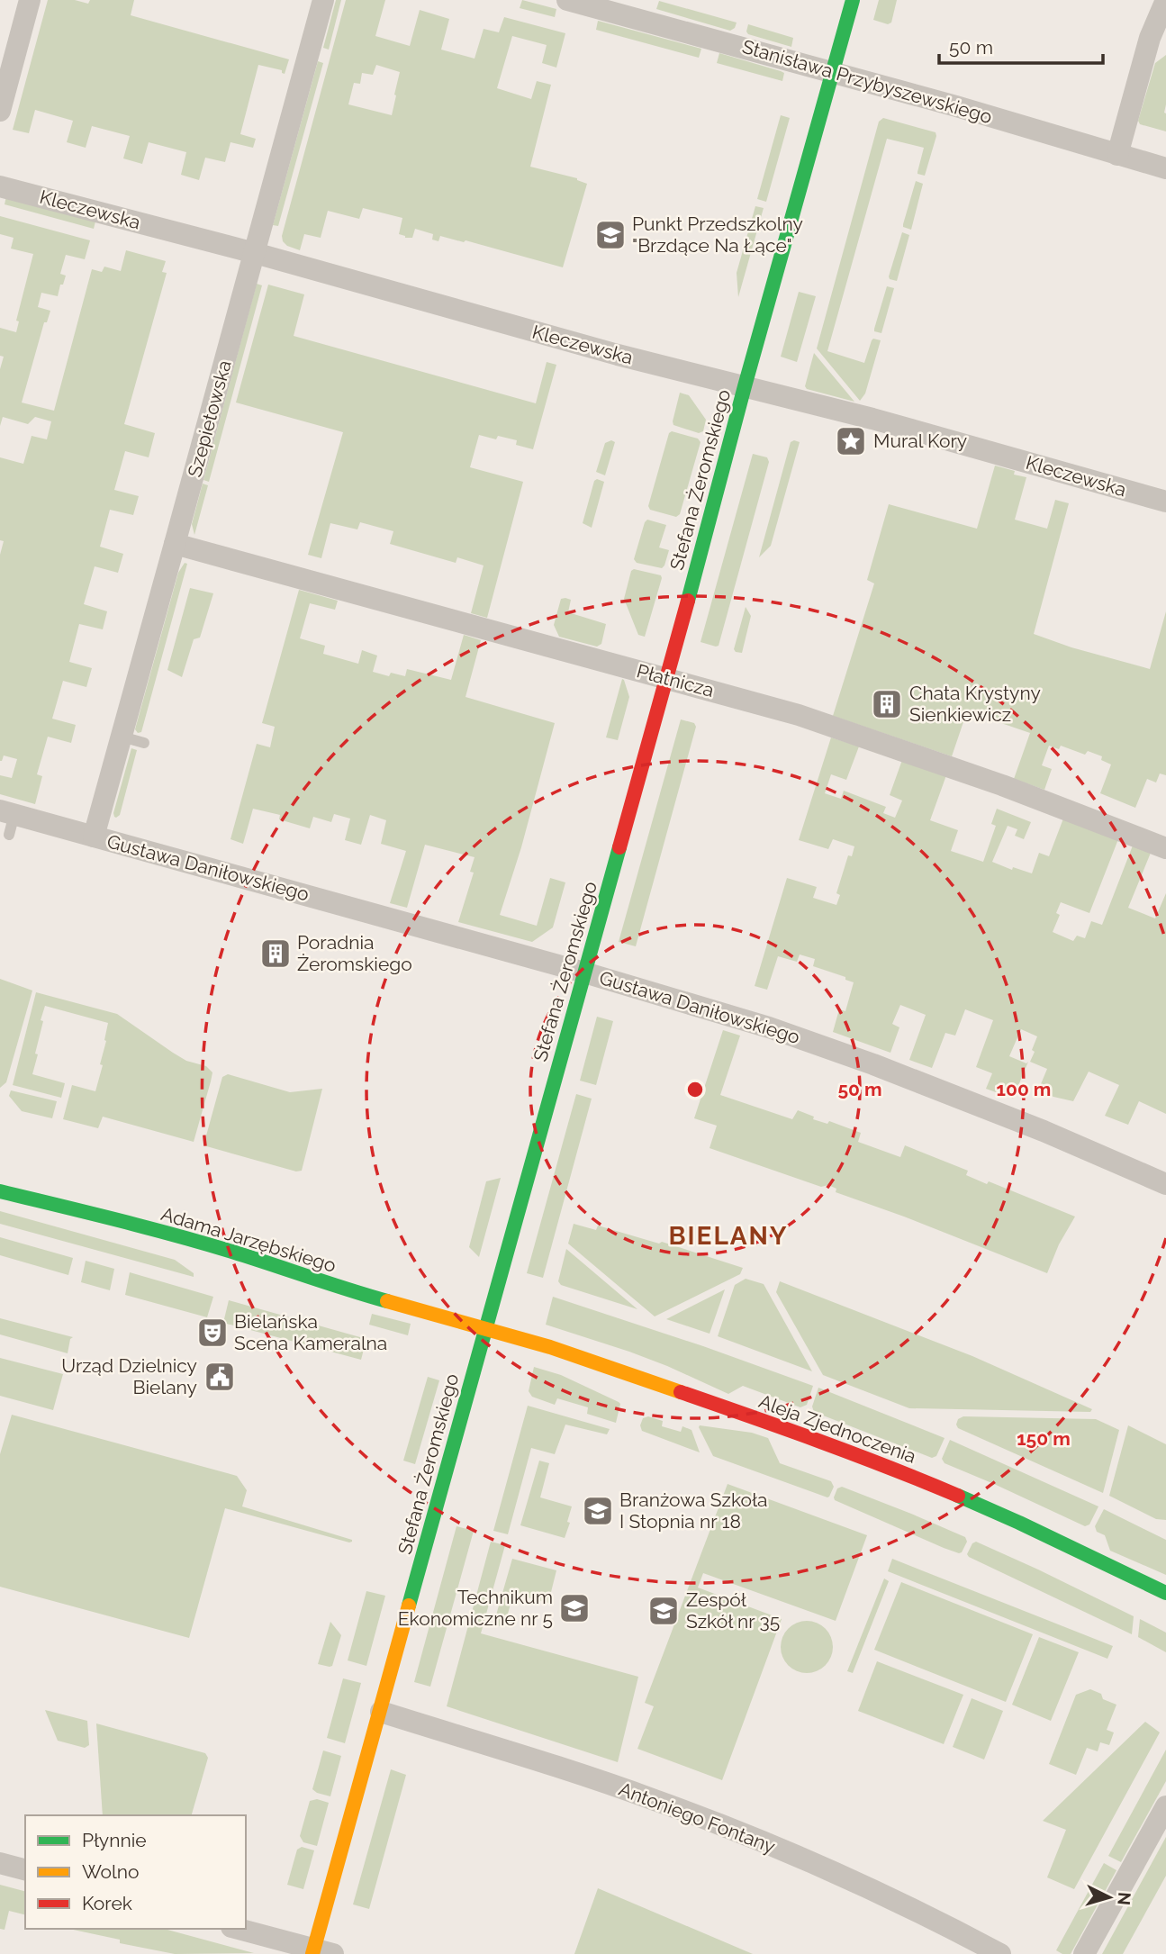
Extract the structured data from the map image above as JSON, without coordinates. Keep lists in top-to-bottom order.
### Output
{
  "streets": {
    "main road": ["Stefana Żeromskiego", "Adama Jarzębskiego", "Aleja Zjednoczenia"],
    "street": [
      "Stanisława Przybyszewskiego",
      "Kleczewska",
      "Szepietowska",
      "Płatnicza",
      "Gustawa Daniłowskiego",
      "Antoniego Fontany"
    ]
  },
  "crossings": [
    ["Stanisława Przybyszewskiego", "Stefana Żeromskiego"],
    ["Kleczewska", "Szepietowska"],
    ["Kleczewska", "Stefana Żeromskiego"],
    ["Szepietowska", "Płatnicza"],
    ["Szepietowska", "Gustawa Daniłowskiego"],
    ["Stefana Żeromskiego", "Płatnicza"],
    ["Stefana Żeromskiego", "Gustawa Daniłowskiego"],
    ["Stefana Żeromskiego", "Adama Jarzębskiego"],
    ["Stefana Żeromskiego", "Aleja Zjednoczenia"],
    ["Stefana Żeromskiego", "Antoniego Fontany"],
    ["Adama Jarzębskiego", "Aleja Zjednoczenia"]
  ],
  "districts": ["BIELANY"],
  "places": {
    "school or university": [
      "Punkt Przedszkolny \"Brzdące Na Łące\"",
      "Branżowa Szkoła I Stopnia nr 18",
      "Technikum Ekonomiczne nr 5",
      "Zespół Szkół nr 35"
    ],
    "place": ["Mural Kory"],
    "building": ["Chata Krystyny Sienkiewicz", "Poradnia Żeromskiego"],
    "theatre": ["Bielańska Scena Kameralna"],
    "public building": ["Urząd Dzielnicy Bielany"]
  },
  "legend": ["Płynnie", "Wolno", "Korek"],
  "scale_bar": "50 m",
  "north": "right",
  "rings": ["50 m", "100 m", "150 m"]
}
